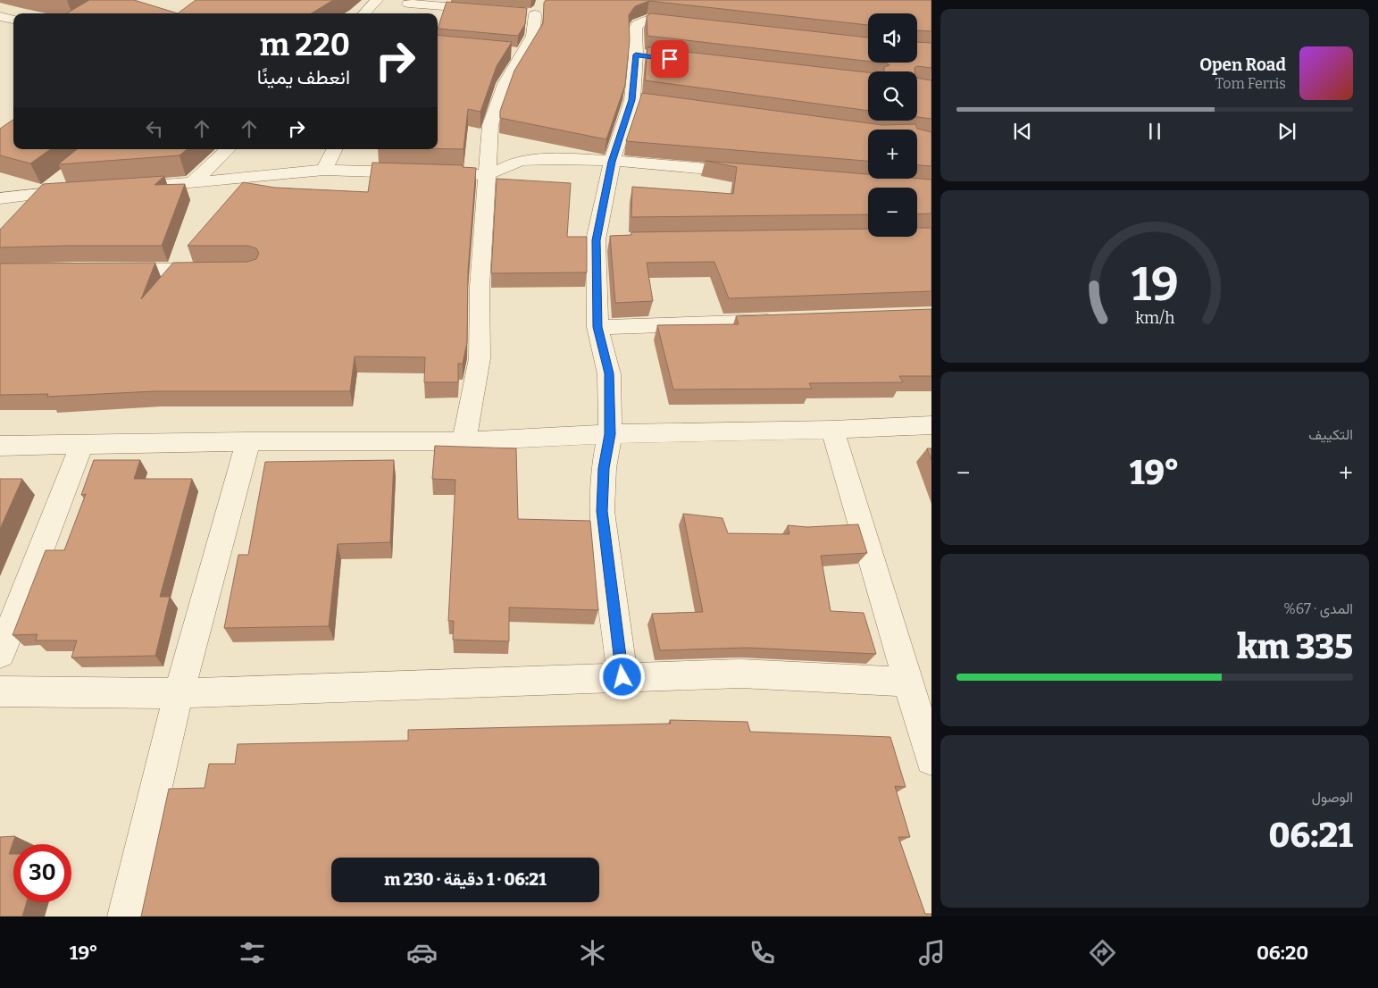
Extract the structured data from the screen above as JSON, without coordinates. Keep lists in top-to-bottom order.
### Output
{
  "page": {
    "map_buttons": ["+", "−"],
    "turn": ["220 m", "انعطف يمينًا"],
    "song": ["Open Road", "Tom Ferris"],
    "tile": [
      "التكييف",
      ["المدى · 67%", "335 km"],
      ["الوصول", "06:21"]
    ],
    "heat": ["−", "19°", "+"],
    "limit": "30",
    "trip": "06:21 · 1 دقيقة · 230 m",
    "tabs": ["06:20", "19°"],
    "gauge": ["19", "km/h"]
  }
}
